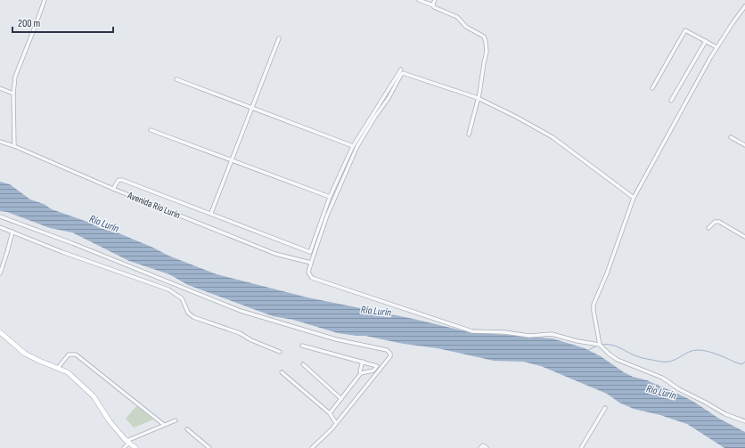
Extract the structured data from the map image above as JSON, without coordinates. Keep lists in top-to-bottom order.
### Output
{
  "streets": {
    "street": ["Avenida Río Lurín"]
  },
  "water": ["Río Lurín"],
  "scale_bar": "200 m"
}
